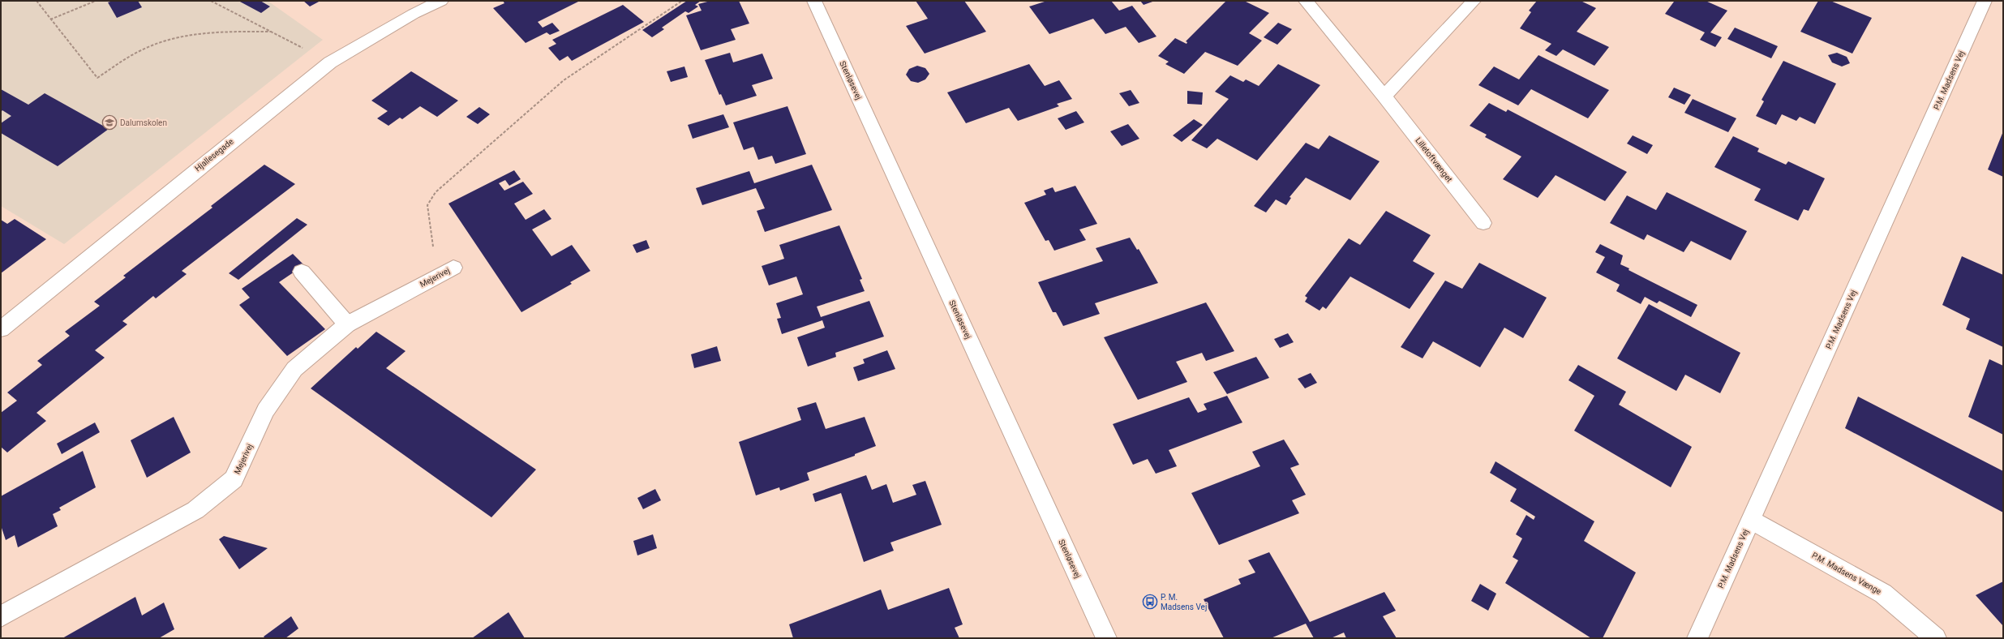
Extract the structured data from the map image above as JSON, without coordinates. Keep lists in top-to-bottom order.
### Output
{
  "streets": {
    "street": [
      "Stenløsevej",
      "P.M. Madsens Vej",
      "Hjallesegade",
      "Lilletoftvænget",
      "Mejerivej",
      "P.M. Madsens Vænge"
    ]
  },
  "crossings": [
    ["P.M. Madsens Vej", "P.M. Madsens Vænge"]
  ],
  "places": {
    "school or university": ["Dalumskolen"],
    "bus stop": ["P. M. Madsens Vej"]
  }
}
